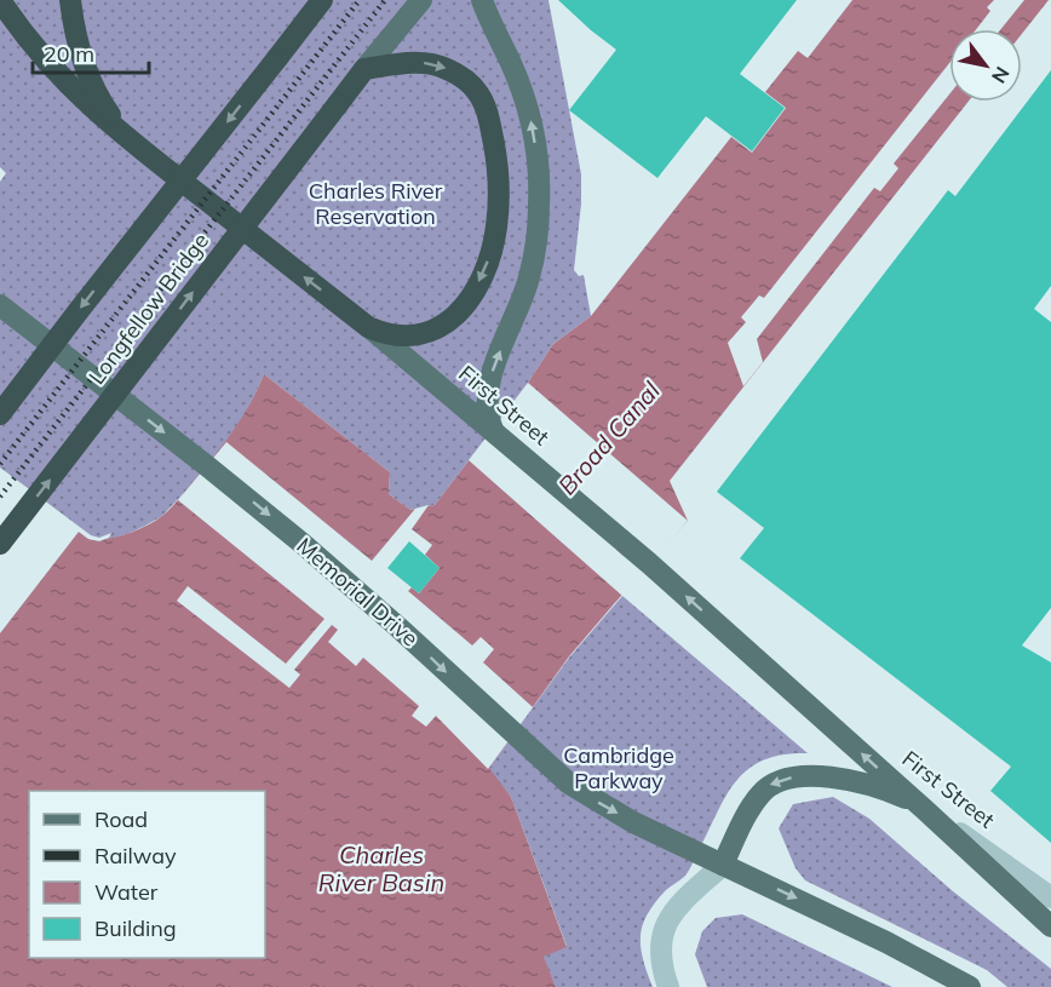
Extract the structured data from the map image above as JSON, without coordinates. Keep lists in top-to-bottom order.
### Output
{
  "streets": {
    "highway": ["Longfellow Bridge", "First Street"],
    "main road": ["Memorial Drive"]
  },
  "one_way": ["First Street", "Memorial Drive"],
  "water": ["Broad Canal", "Charles River Basin"],
  "parks": ["Charles River Reservation", "Cambridge Parkway"],
  "legend": [
    "Road",
    "Railway",
    "Water",
    "Building"
  ],
  "scale_bar": "20 m",
  "north": "bottom right"
}
